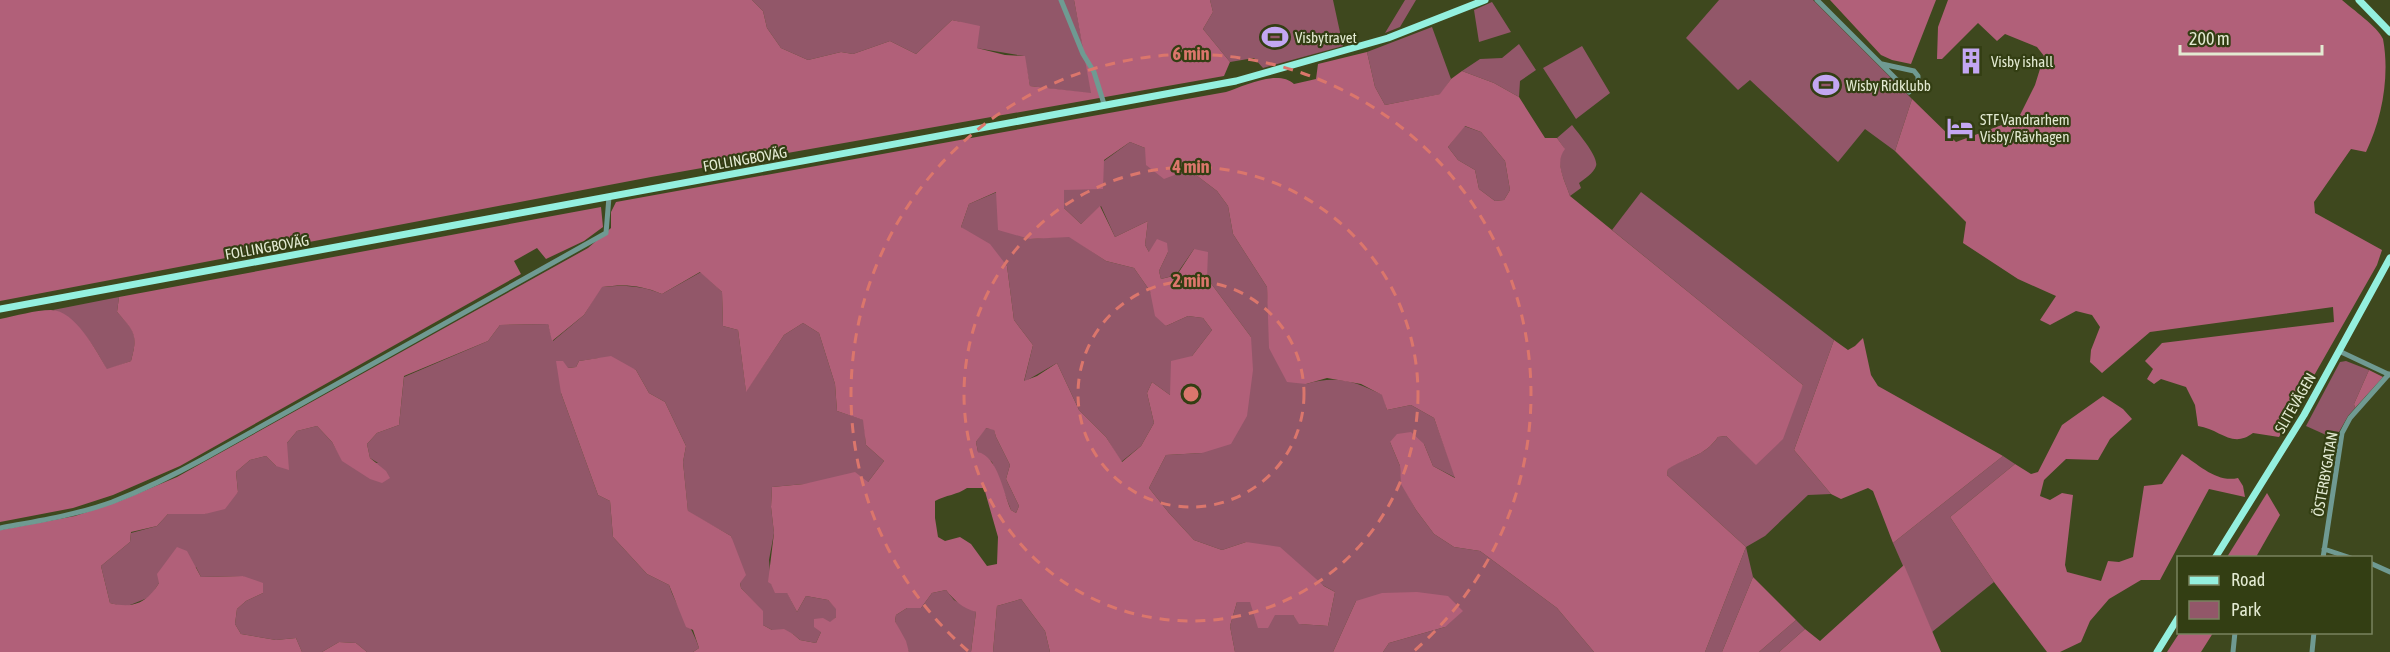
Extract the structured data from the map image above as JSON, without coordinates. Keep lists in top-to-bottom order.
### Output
{
  "streets": {
    "main road": ["FOLLINGBOVÄG", "SLITEVÄGEN"],
    "street": ["ÖSTERBYGATAN"]
  },
  "places": {
    "sports": ["Visbytravet", "Wisby Ridklubb"],
    "building": ["Visby ishall"],
    "hotel": ["STF Vandrarhem Visby/Rävhagen"]
  },
  "legend": ["Road", "Park"],
  "scale_bar": "200 m",
  "rings": ["6 min", "4 min", "2 min"]
}
